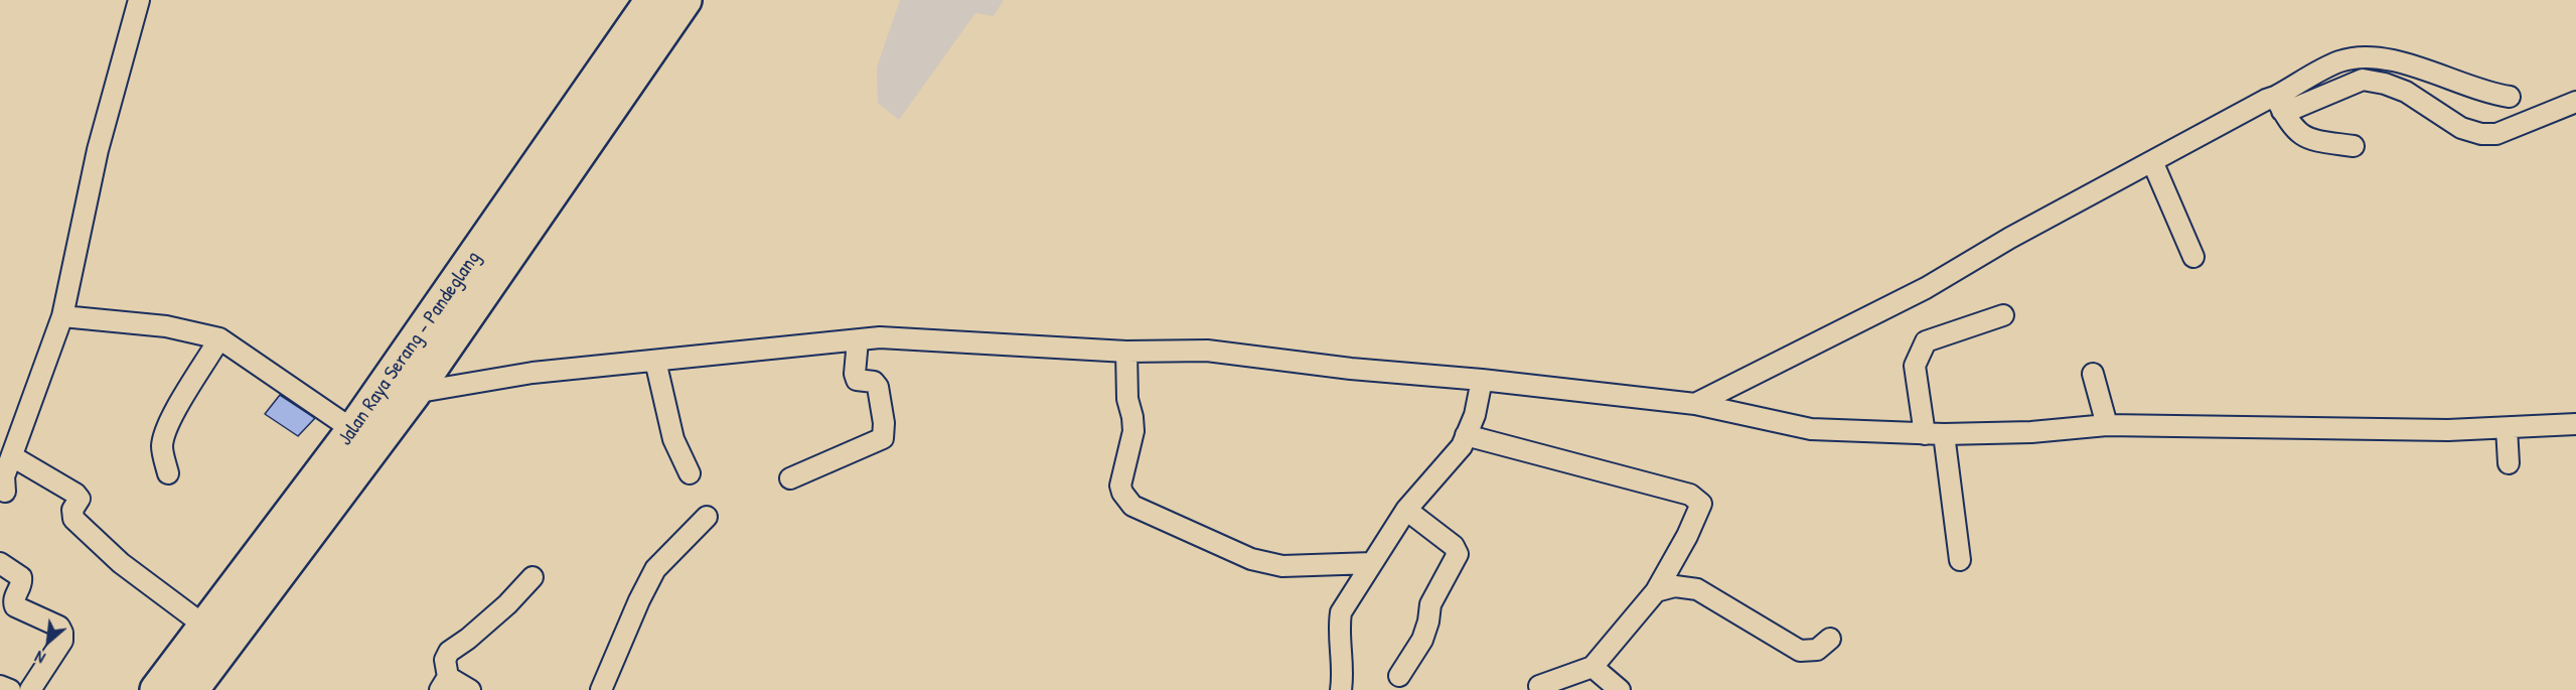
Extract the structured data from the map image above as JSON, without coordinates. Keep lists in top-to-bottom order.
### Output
{
  "streets": {
    "highway": ["Jalan Raya Serang - Pandeglang"]
  },
  "north": "bottom left"
}
